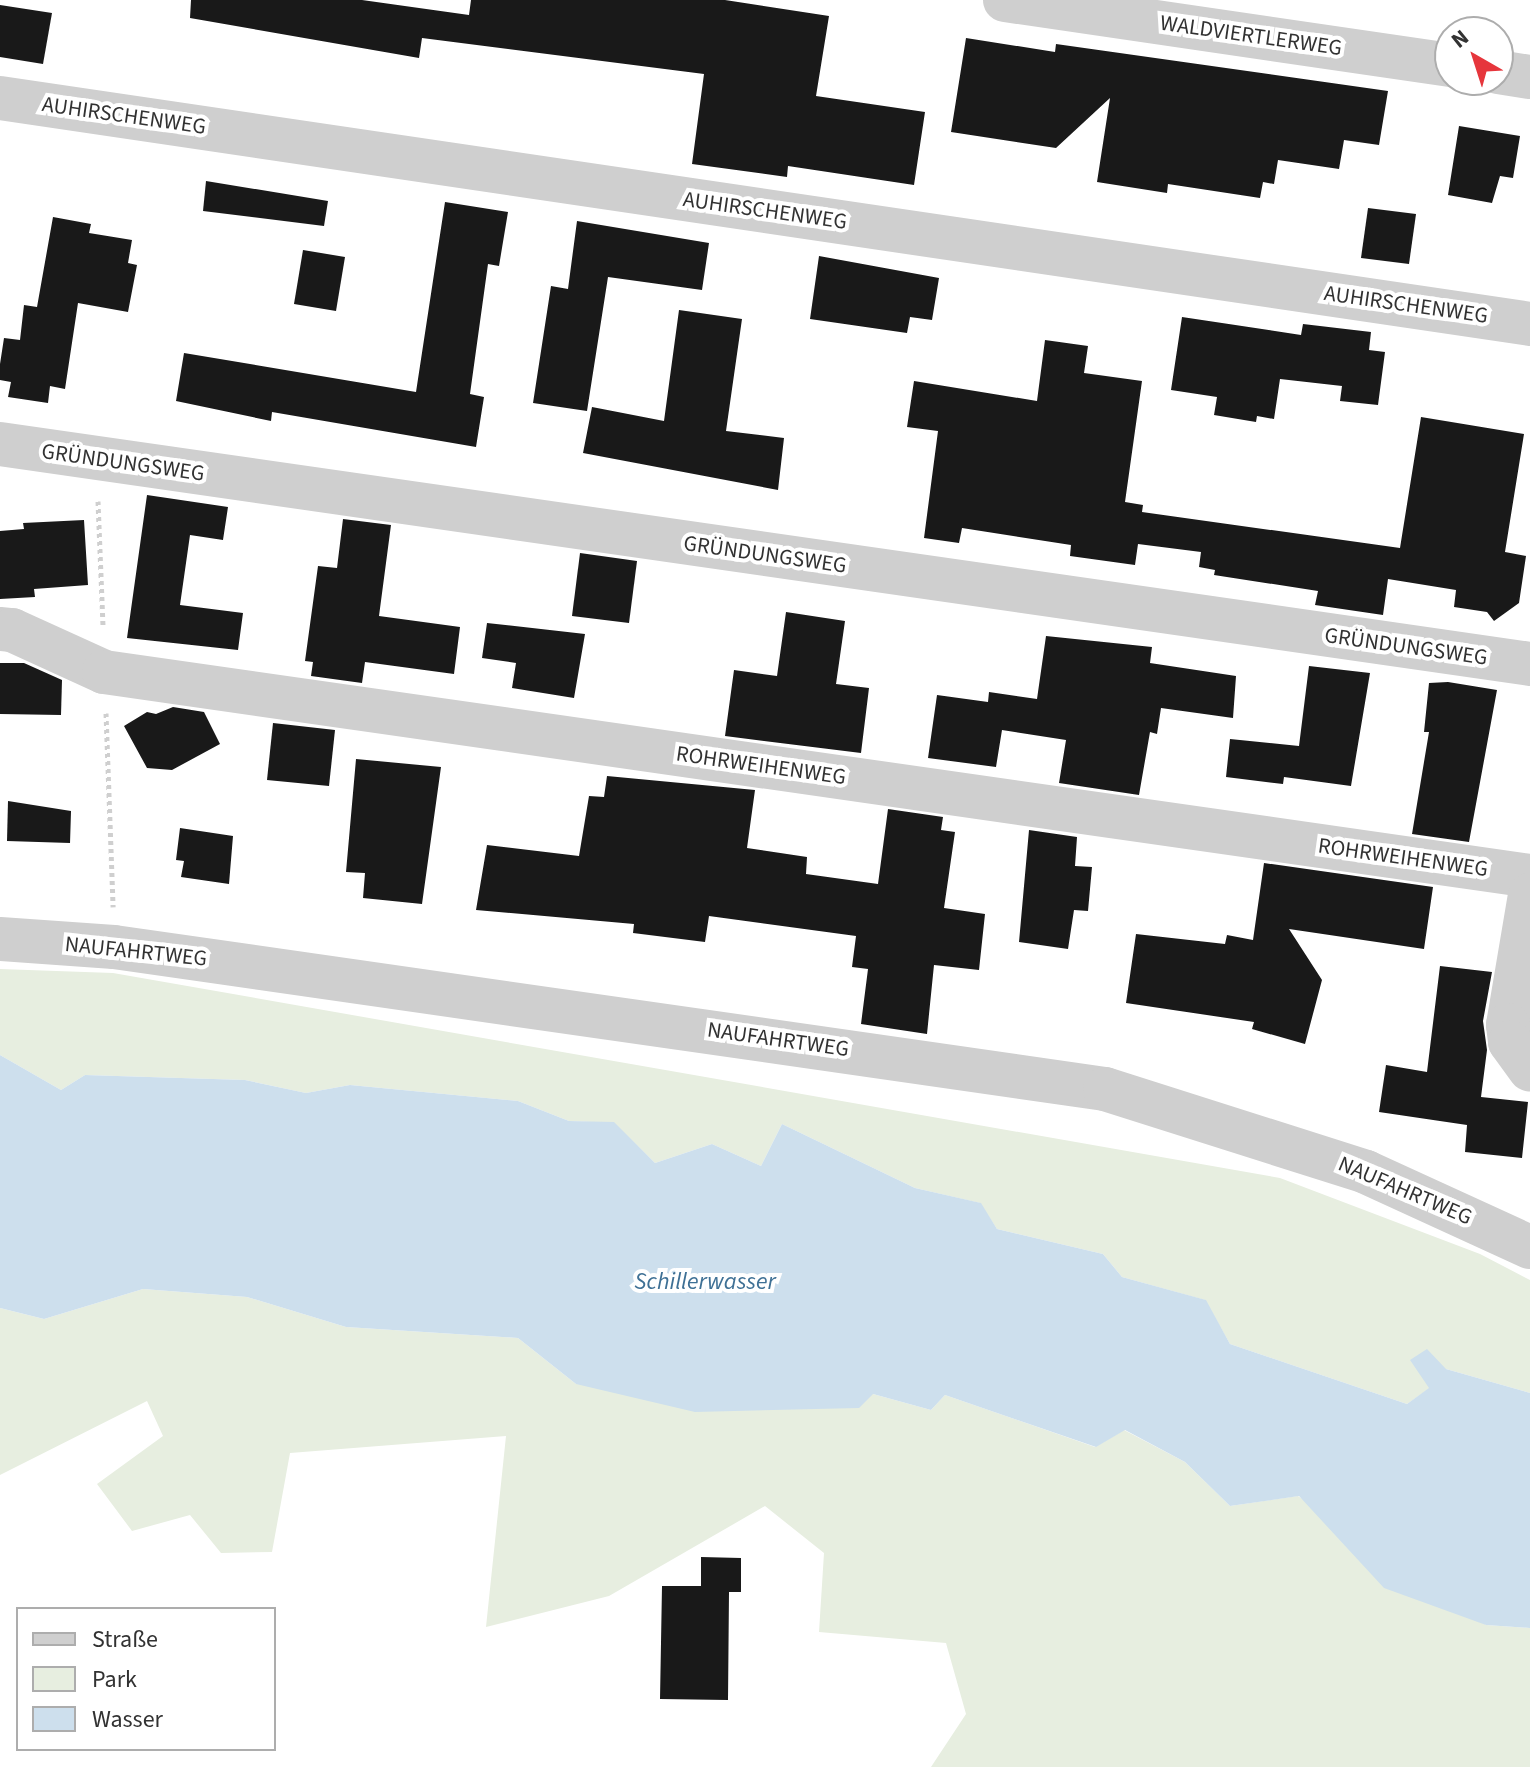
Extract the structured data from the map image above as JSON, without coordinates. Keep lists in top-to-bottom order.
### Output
{
  "streets": {
    "street": [
      "WALDVIERTLERWEG",
      "AUHIRSCHENWEG",
      "GRÜNDUNGSWEG",
      "ROHRWEIHENWEG",
      "NAUFAHRTWEG"
    ]
  },
  "water": ["Schillerwasser"],
  "legend": ["Straße", "Park", "Wasser"],
  "north": "top left"
}
